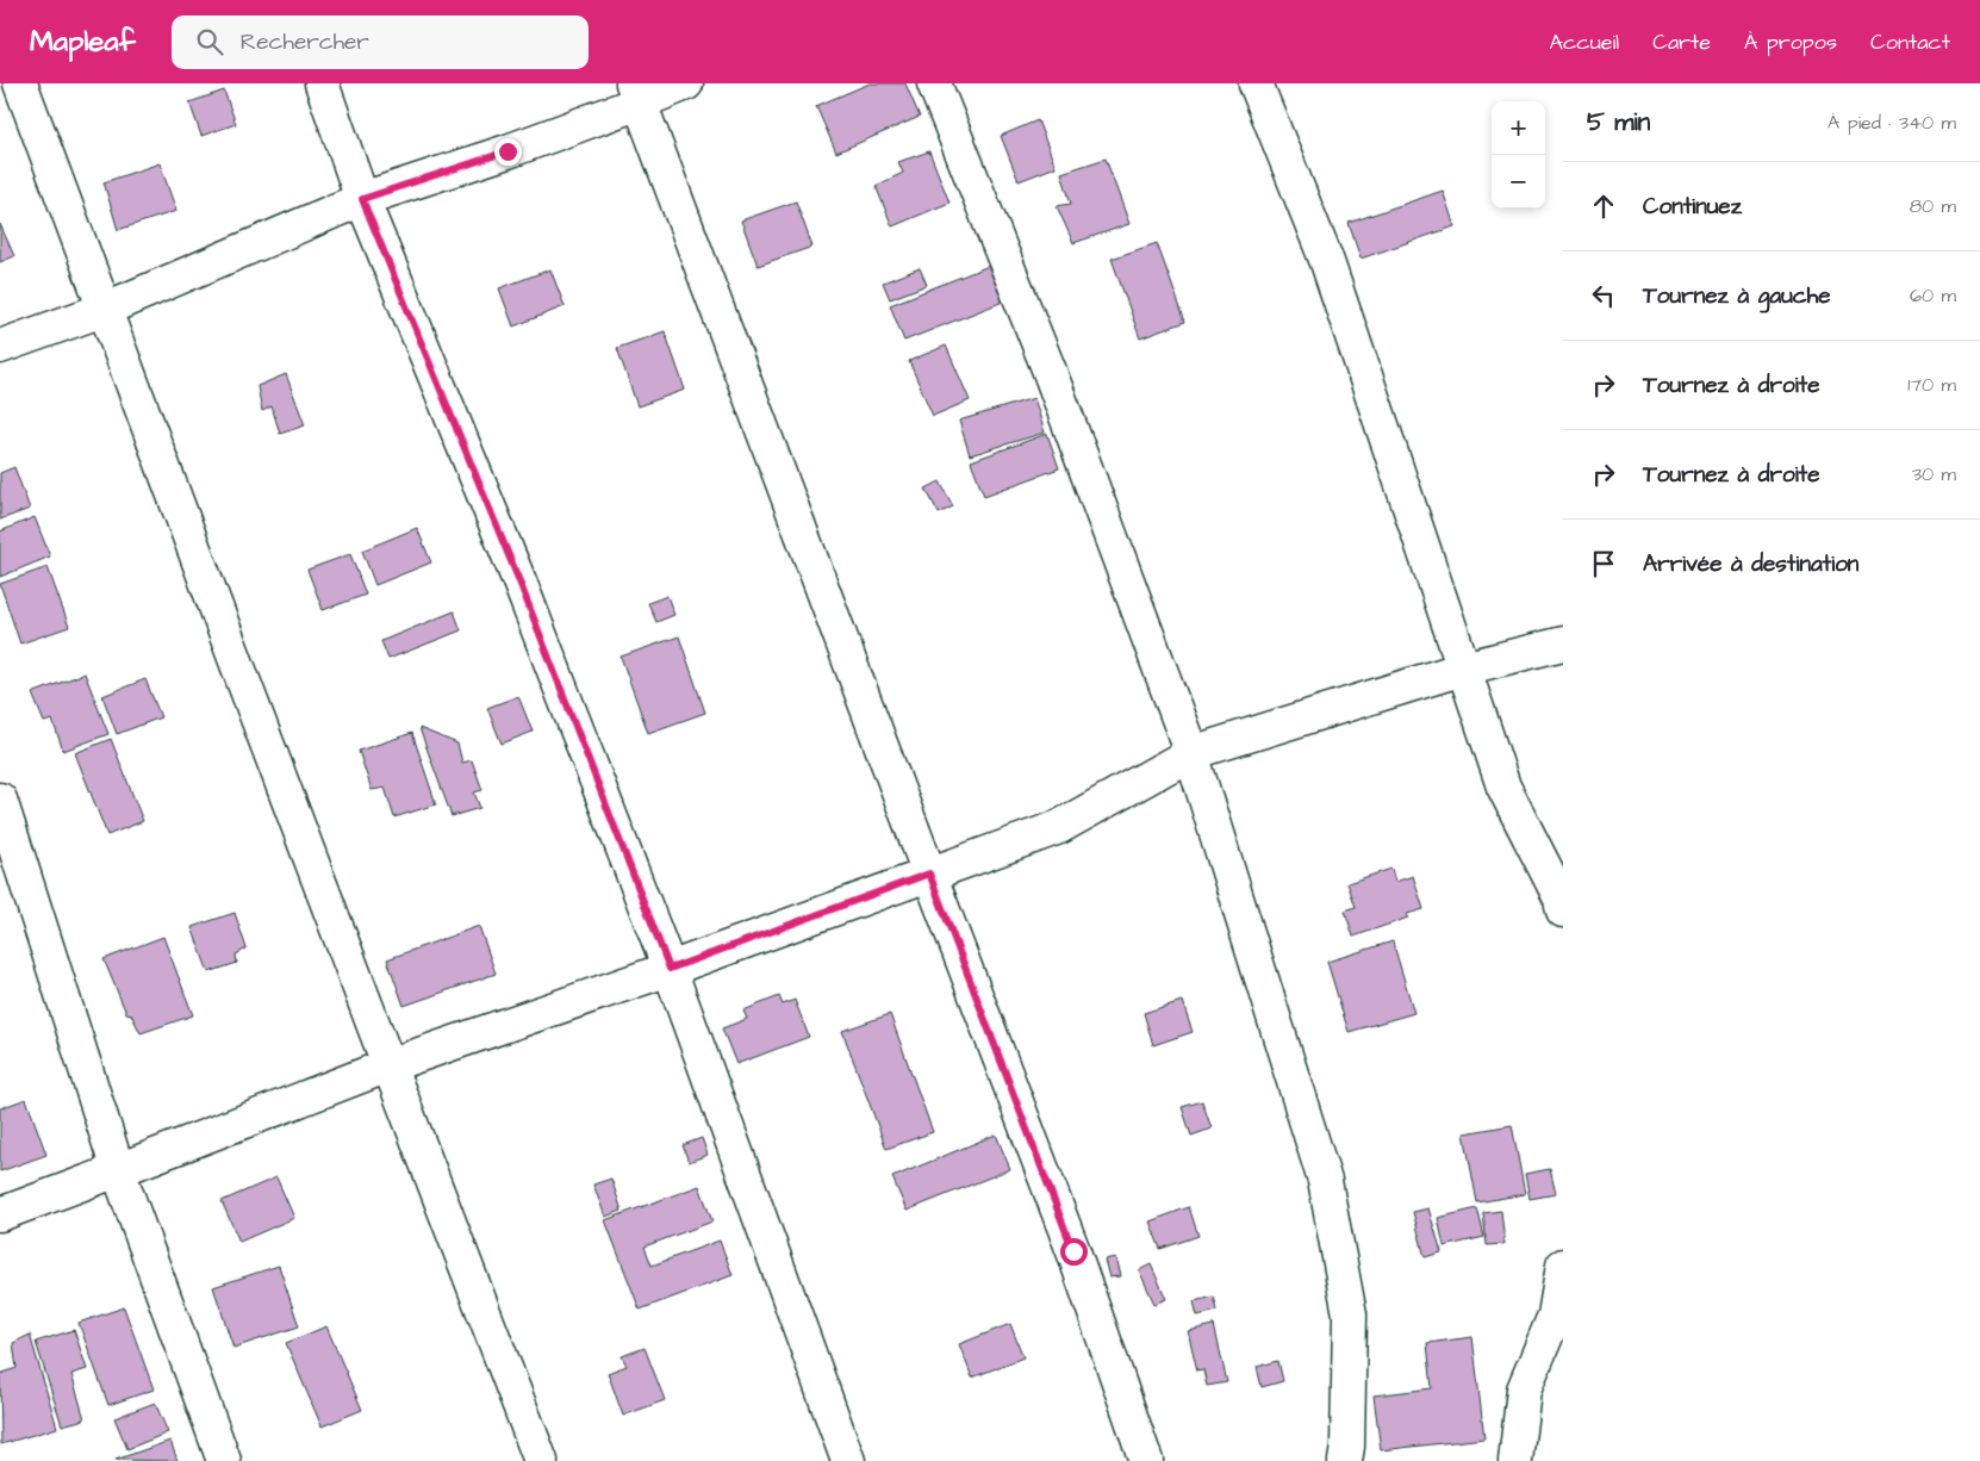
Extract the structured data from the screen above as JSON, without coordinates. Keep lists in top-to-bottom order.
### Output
{
  "page": {
    "header": "Mapleaf",
    "search": "Rechercher",
    "nav": [
      "Accueil",
      "Carte",
      "À propos",
      "Contact"
    ],
    "heading": ["5 min", "À pied · 340 m"],
    "map_buttons": ["+", "−"],
    "list": [
      ["Continuez", "80 m"],
      ["Tournez à gauche", "60 m"],
      ["Tournez à droite", "170 m"],
      ["Tournez à droite", "30 m"],
      "Arrivée à destination"
    ]
  }
}
